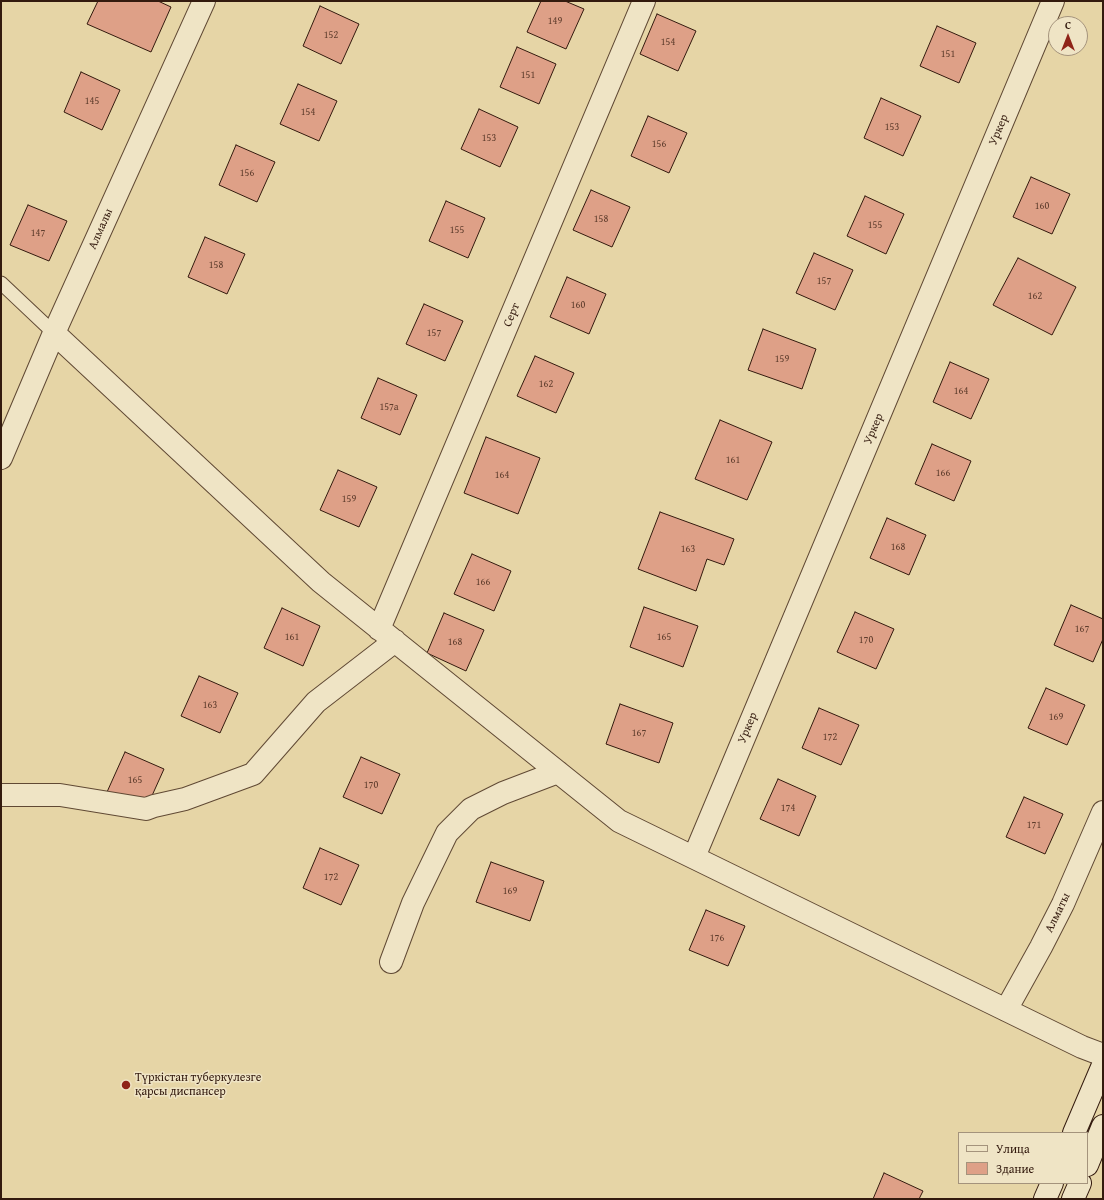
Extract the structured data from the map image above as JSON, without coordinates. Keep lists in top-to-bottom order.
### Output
{
  "streets": {
    "street": [
      "Уркер",
      "Алмалы",
      "Серт",
      "Алматы"
    ]
  },
  "places": ["Түркістан туберкулезге қарсы диспансер"],
  "house_numbers": [
    "149",
    "152",
    "154",
    "151",
    "151",
    "145",
    "154",
    "153",
    "153",
    "156",
    "156",
    "160",
    "158",
    "155",
    "155",
    "147",
    "158",
    "157",
    "162",
    "160",
    "157",
    "159",
    "162",
    "164",
    "157а",
    "161",
    "166",
    "164",
    "159",
    "168",
    "163",
    "166",
    "167",
    "161",
    "165",
    "170",
    "168",
    "163",
    "169",
    "167",
    "172",
    "165",
    "170",
    "174",
    "171",
    "172",
    "169",
    "176"
  ],
  "legend": ["Улица", "Здание"],
  "north": "top"
}
